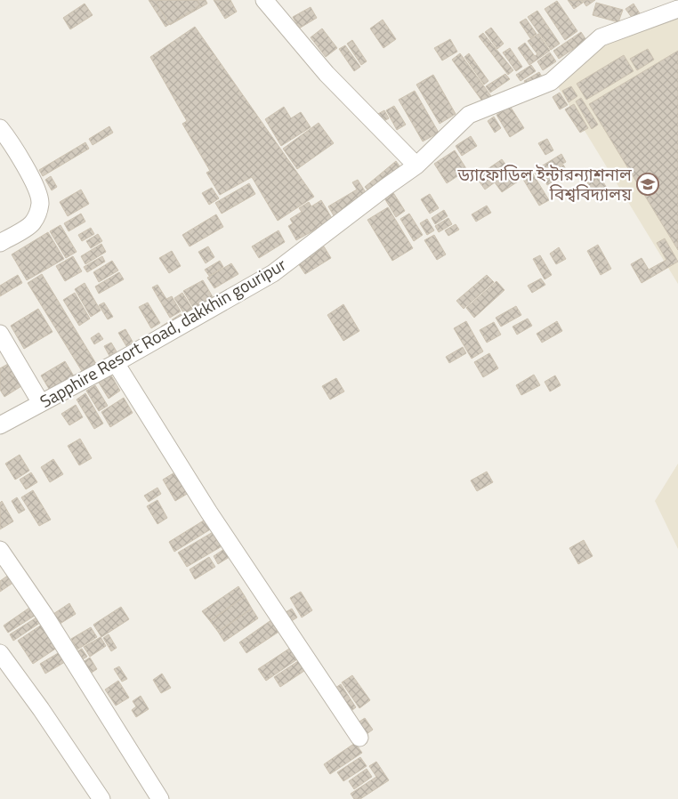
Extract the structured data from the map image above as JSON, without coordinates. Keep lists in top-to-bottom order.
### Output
{
  "streets": {
    "street": ["Sapphire Resort Road, dakkhin gouripur"]
  },
  "places": {
    "school or university": ["ড্যাফোডিল ইন্টারন্যাশনাল বিশ্ববিদ্যালয়"]
  }
}
